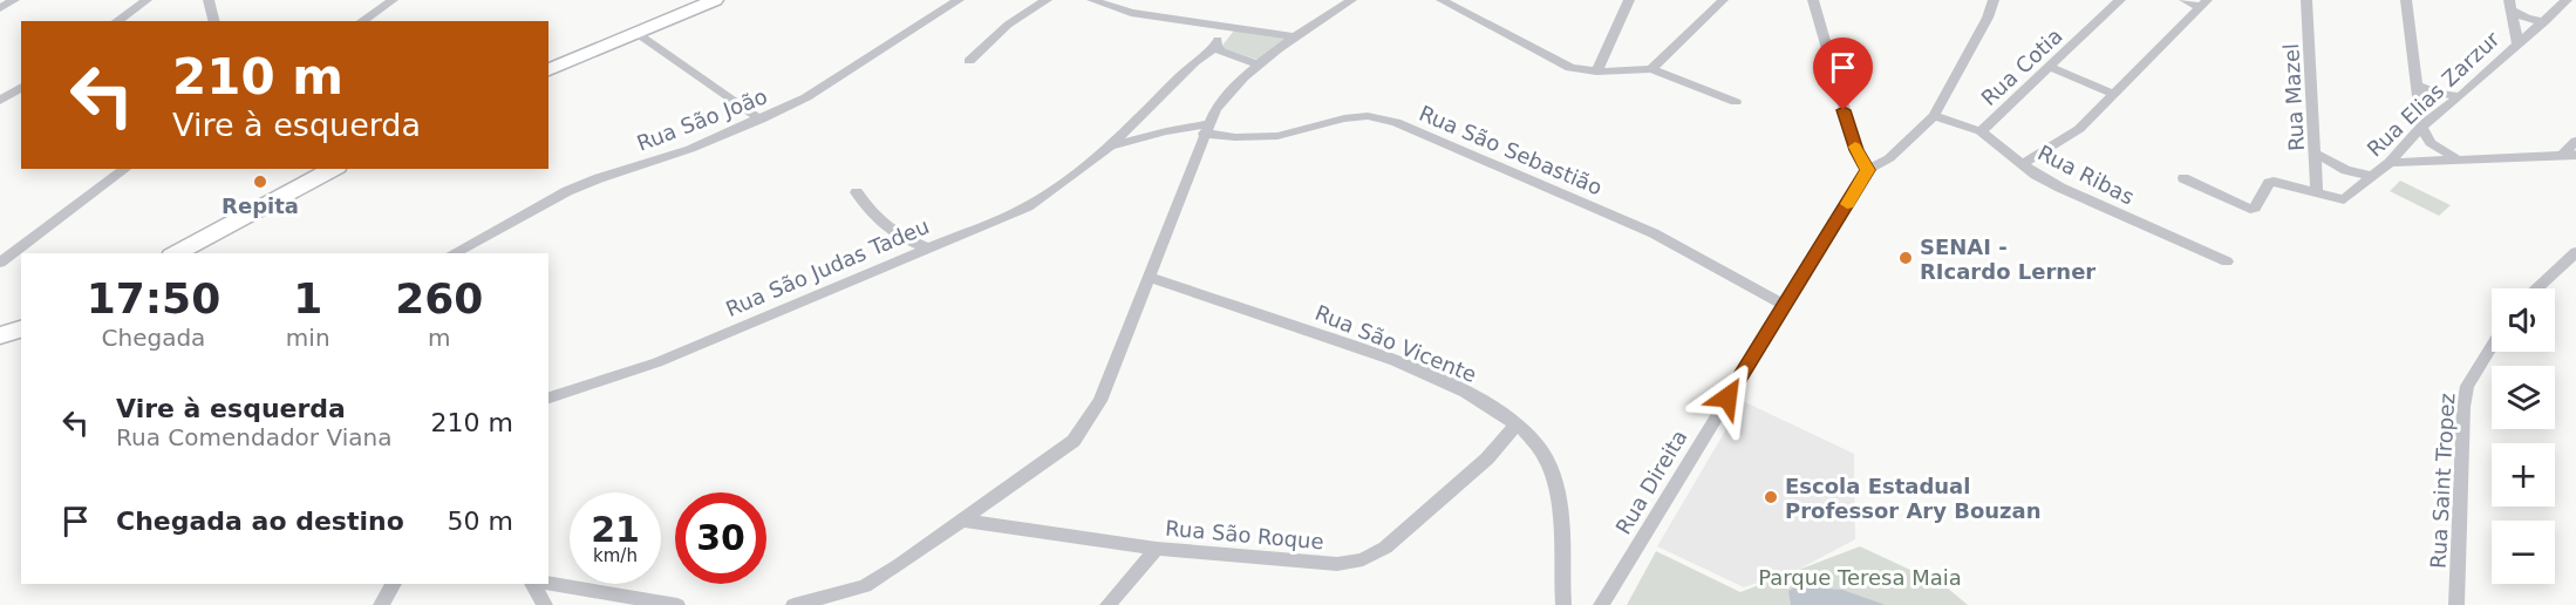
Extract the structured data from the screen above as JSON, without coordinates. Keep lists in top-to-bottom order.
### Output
{
  "streets": {
    "street": [
      "Rua Cotia",
      "Rua Elias Zarzur",
      "Rua Mazel",
      "Rua São João",
      "Rua São Sebastião",
      "Rua Ribas",
      "Rua São Judas Tadeu",
      "Rua São Vicente",
      "Rua Saint Tropez",
      "Rua Direita",
      "Rua São Roque"
    ]
  },
  "crossings": [
    ["Rua Cotia", "Rua Ribas"],
    ["Rua Elias Zarzur", "Rua Mazel"],
    ["Rua São Sebastião", "Rua São Judas Tadeu"],
    ["Rua São Sebastião", "Rua Direita"],
    ["Rua Ribas", "Rua Direita"],
    ["Rua São Vicente", "Rua São Roque"]
  ],
  "parks": ["Parque Teresa Maia"],
  "places": ["Repita", "SENAI - RIcardo Lerner", "Escola Estadual Professor Ary Bouzan"],
  "page": {
    "turn": ["210 m", "Vire à esquerda"],
    "eta": [
      "17:50",
      "Chegada",
      "1",
      "min",
      "260",
      "m"
    ],
    "map_buttons": ["+", "−"],
    "list": [
      {
        "name": "Vire à esquerda",
        "note": "Rua Comendador Viana",
        "value": "210 m"
      },
      {
        "name": "Chegada ao destino",
        "value": "50 m"
      }
    ],
    "speed": "21 km/h",
    "limit": "30"
  }
}
